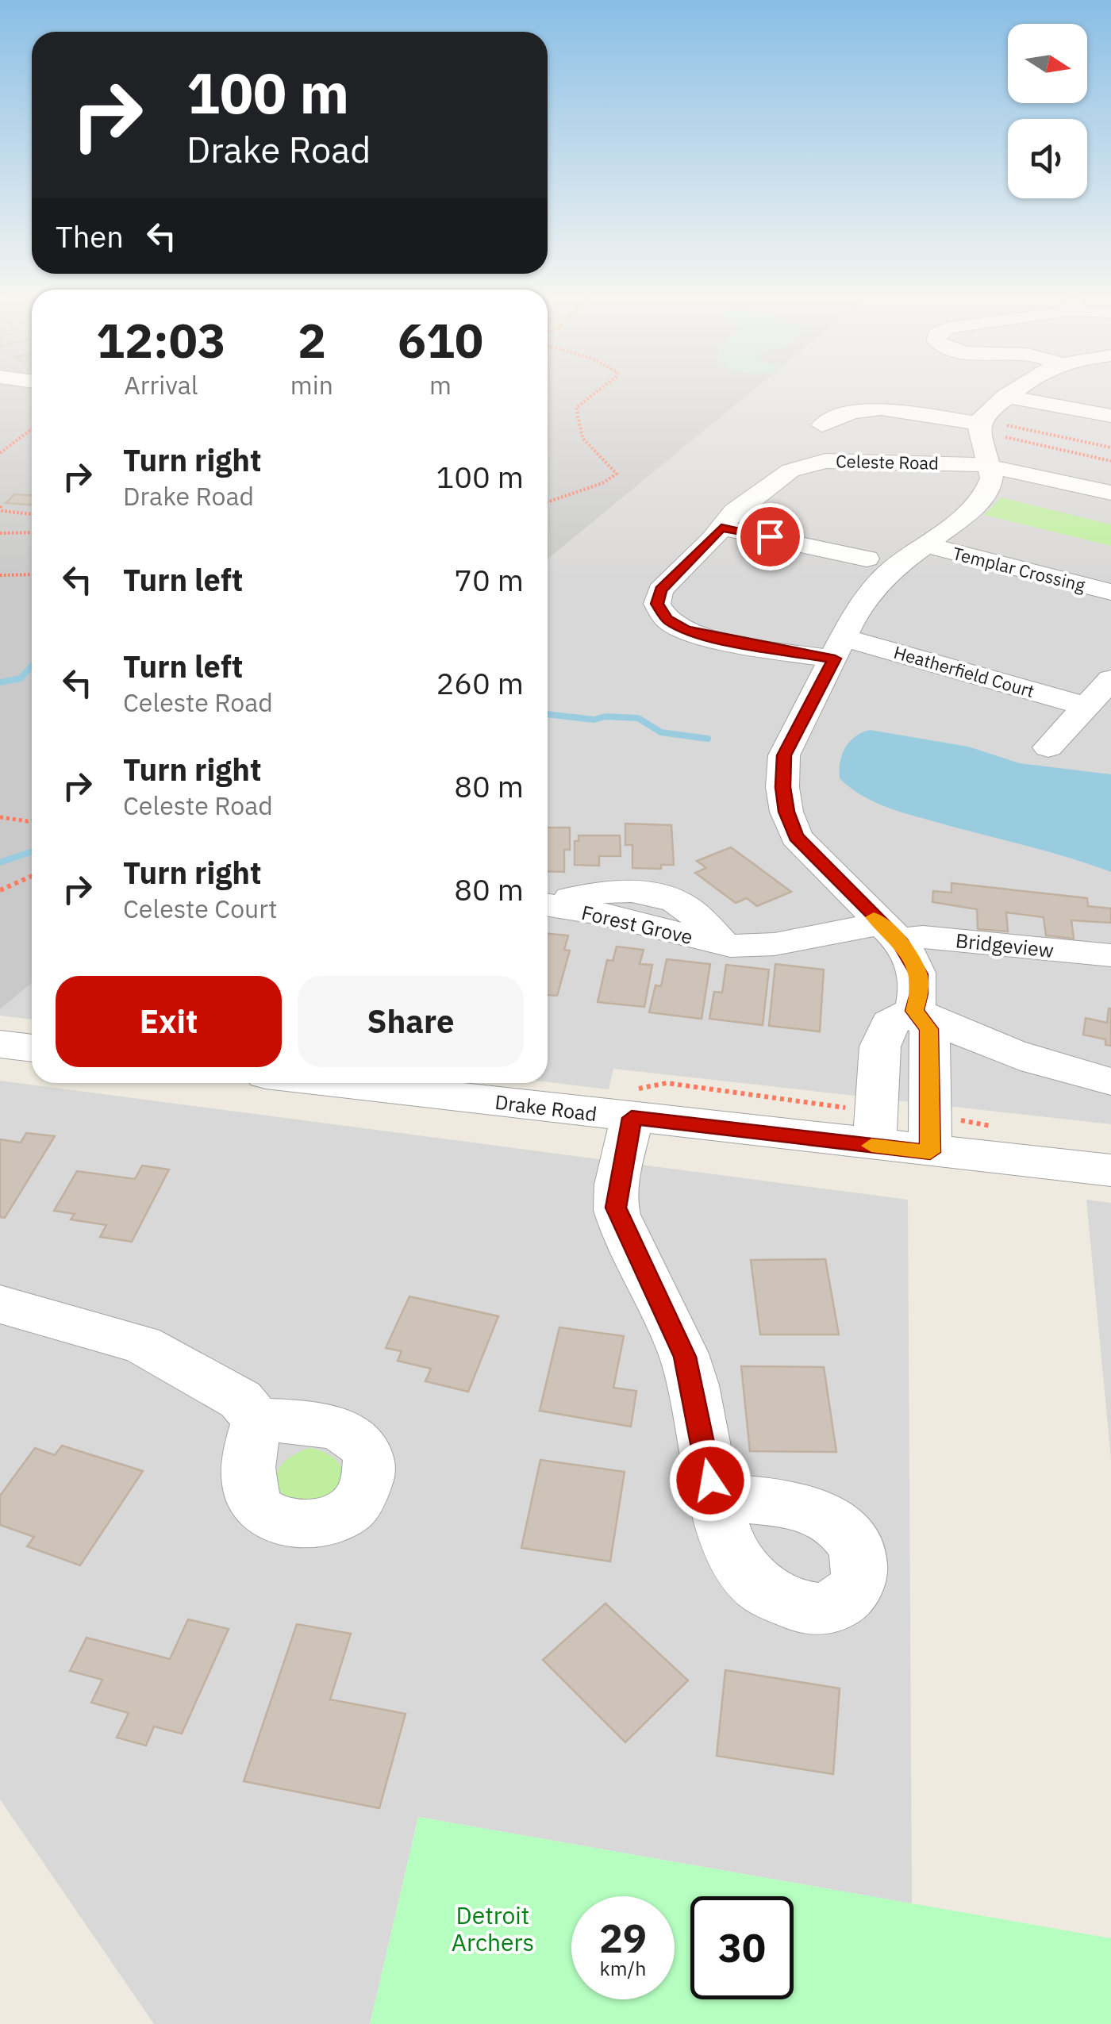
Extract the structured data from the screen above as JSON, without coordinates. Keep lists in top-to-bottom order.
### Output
{
  "streets": {
    "street": [
      "Celeste Road",
      "Templar Crossing",
      "Heatherfield Court",
      "Forest Grove",
      "Bridgeview",
      "Drake Road"
    ]
  },
  "crossings": [
    ["Celeste Road", "Heatherfield Court"],
    ["Forest Grove", "Bridgeview"]
  ],
  "parks": ["Detroit Archers"],
  "north": "right",
  "page": {
    "turn": ["100 m", "Drake Road"],
    "then": "Then",
    "eta": [
      "12:03",
      "Arrival",
      "2",
      "min",
      "610",
      "m"
    ],
    "list": [
      {
        "name": "Turn right",
        "note": "Drake Road",
        "value": "100 m"
      },
      {
        "name": "Turn left",
        "value": "70 m"
      },
      {
        "name": "Turn left",
        "note": "Celeste Road",
        "value": "260 m"
      },
      {
        "name": "Turn right",
        "note": "Celeste Road",
        "value": "80 m"
      },
      {
        "name": "Turn right",
        "note": "Celeste Court",
        "value": "80 m"
      }
    ],
    "buttons": ["Exit", "Share"],
    "speed": "29 km/h",
    "limit": "30"
  }
}
